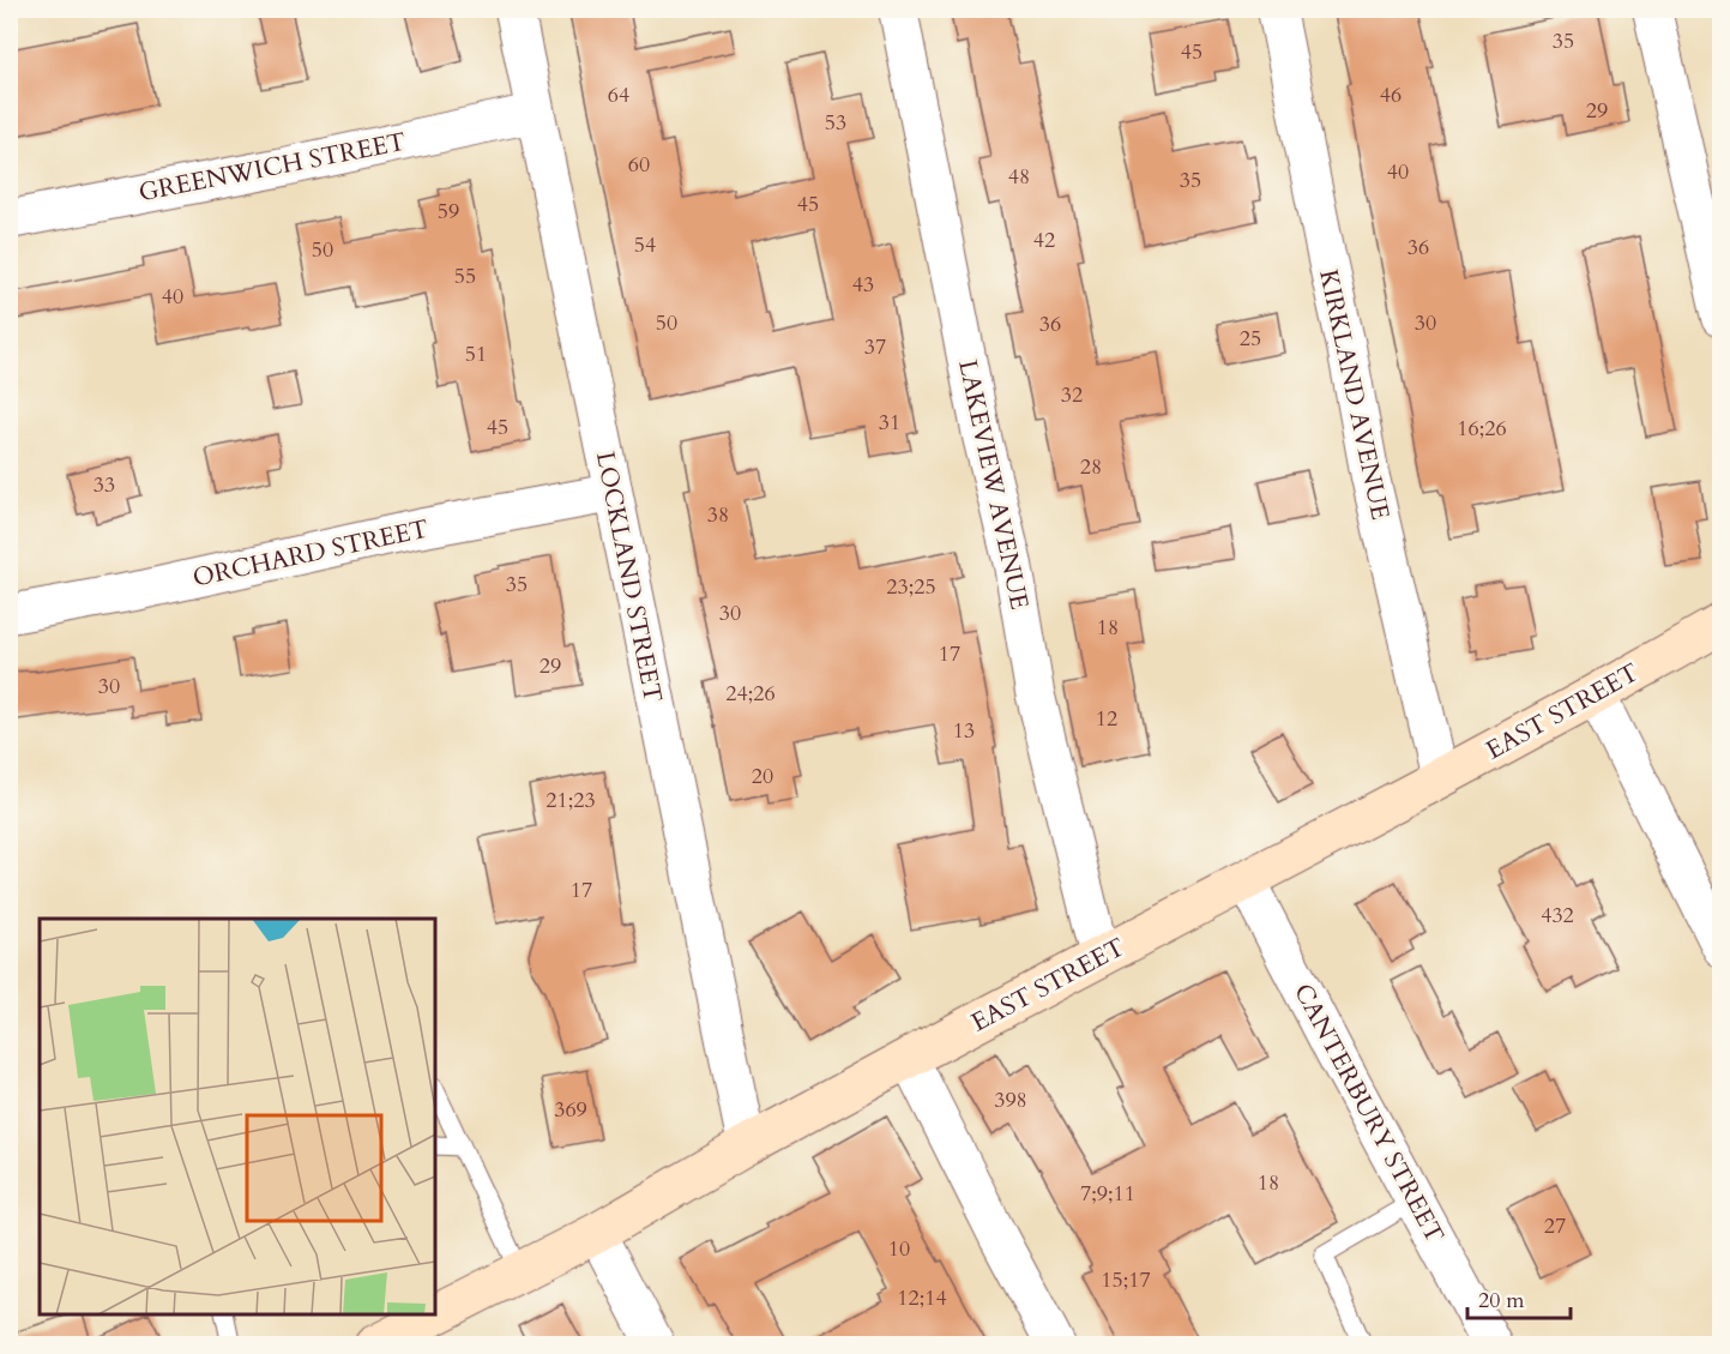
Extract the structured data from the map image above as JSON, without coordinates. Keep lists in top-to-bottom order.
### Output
{
  "streets": {
    "main road": ["EAST STREET"],
    "street": [
      "GREENWICH STREET",
      "KIRKLAND AVENUE",
      "LAKEVIEW AVENUE",
      "ORCHARD STREET",
      "LOCKLAND STREET",
      "CANTERBURY STREET"
    ]
  },
  "crossings": [
    ["GREENWICH STREET", "LOCKLAND STREET"],
    ["KIRKLAND AVENUE", "EAST STREET"],
    ["LAKEVIEW AVENUE", "EAST STREET"],
    ["ORCHARD STREET", "LOCKLAND STREET"],
    ["LOCKLAND STREET", "EAST STREET"],
    ["EAST STREET", "CANTERBURY STREET"]
  ],
  "house_numbers": [
    "35",
    "45",
    "64",
    "46",
    "29",
    "53",
    "60",
    "40",
    "48",
    "35",
    "45",
    "59",
    "42",
    "54",
    "36",
    "50",
    "55",
    "43",
    "40",
    "50",
    "30",
    "36",
    "25",
    "37",
    "51",
    "32",
    "31",
    "45",
    "16;26",
    "28",
    "33",
    "38",
    "35",
    "23;25",
    "30",
    "18",
    "17",
    "29",
    "30",
    "24;26",
    "12",
    "13",
    "20",
    "21;23",
    "17",
    "432",
    "398",
    "369",
    "18",
    "7;9;11",
    "27",
    "10",
    "15;17",
    "12;14"
  ],
  "scale_bar": "20 m"
}
